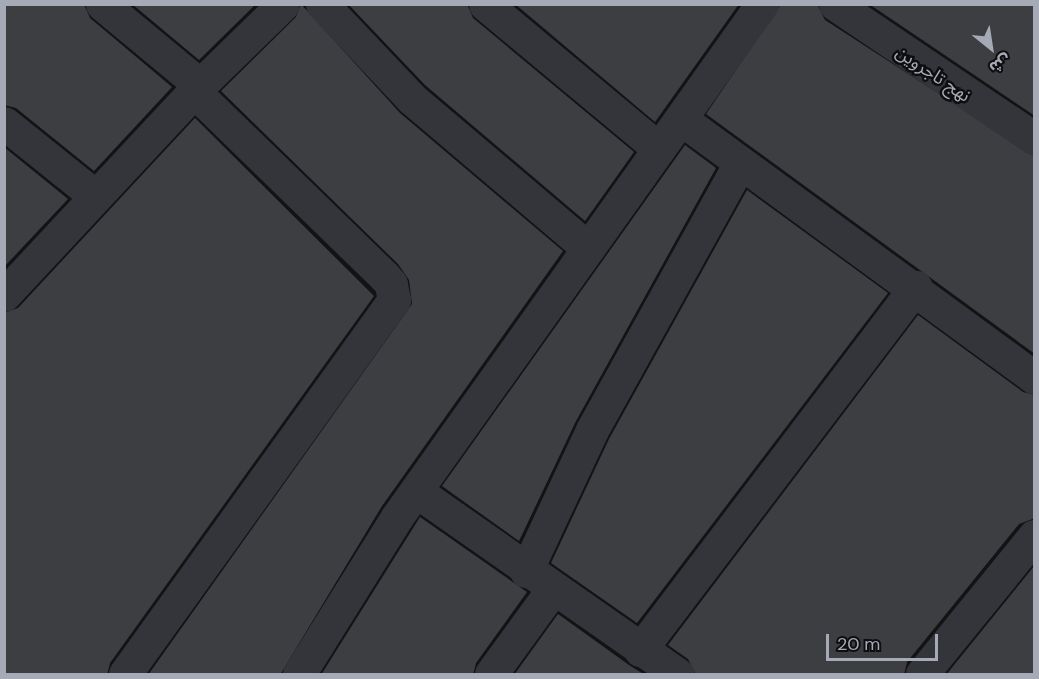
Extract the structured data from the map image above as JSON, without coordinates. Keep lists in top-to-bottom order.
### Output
{
  "streets": {
    "street": ["نهج تاجروين"]
  },
  "scale_bar": "20 m",
  "north": "bottom right"
}
